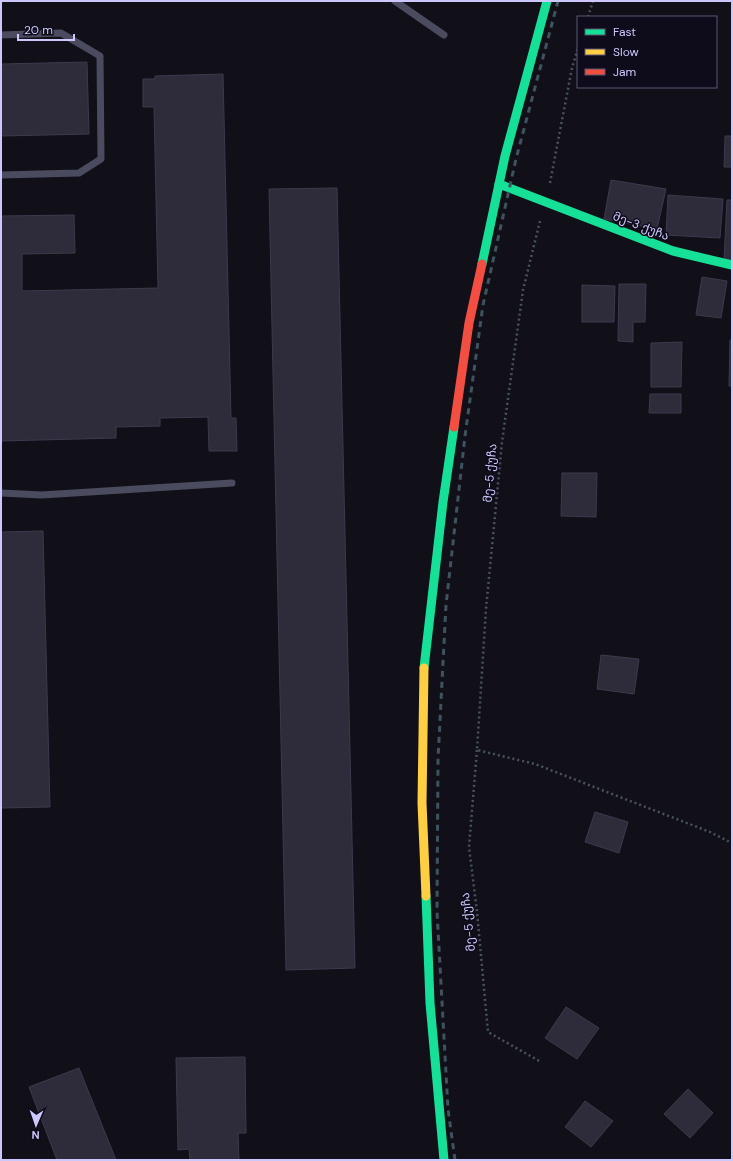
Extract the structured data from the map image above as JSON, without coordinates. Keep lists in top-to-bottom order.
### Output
{
  "streets": {
    "street": ["მე-3 ქუჩა"],
    "path": ["მე-5 ქუჩა"]
  },
  "crossings": [
    ["მე-3 ქუჩა", "მე-5 ქუჩა"]
  ],
  "legend": ["Fast", "Slow", "Jam"],
  "scale_bar": "20 m",
  "north": "bottom"
}
